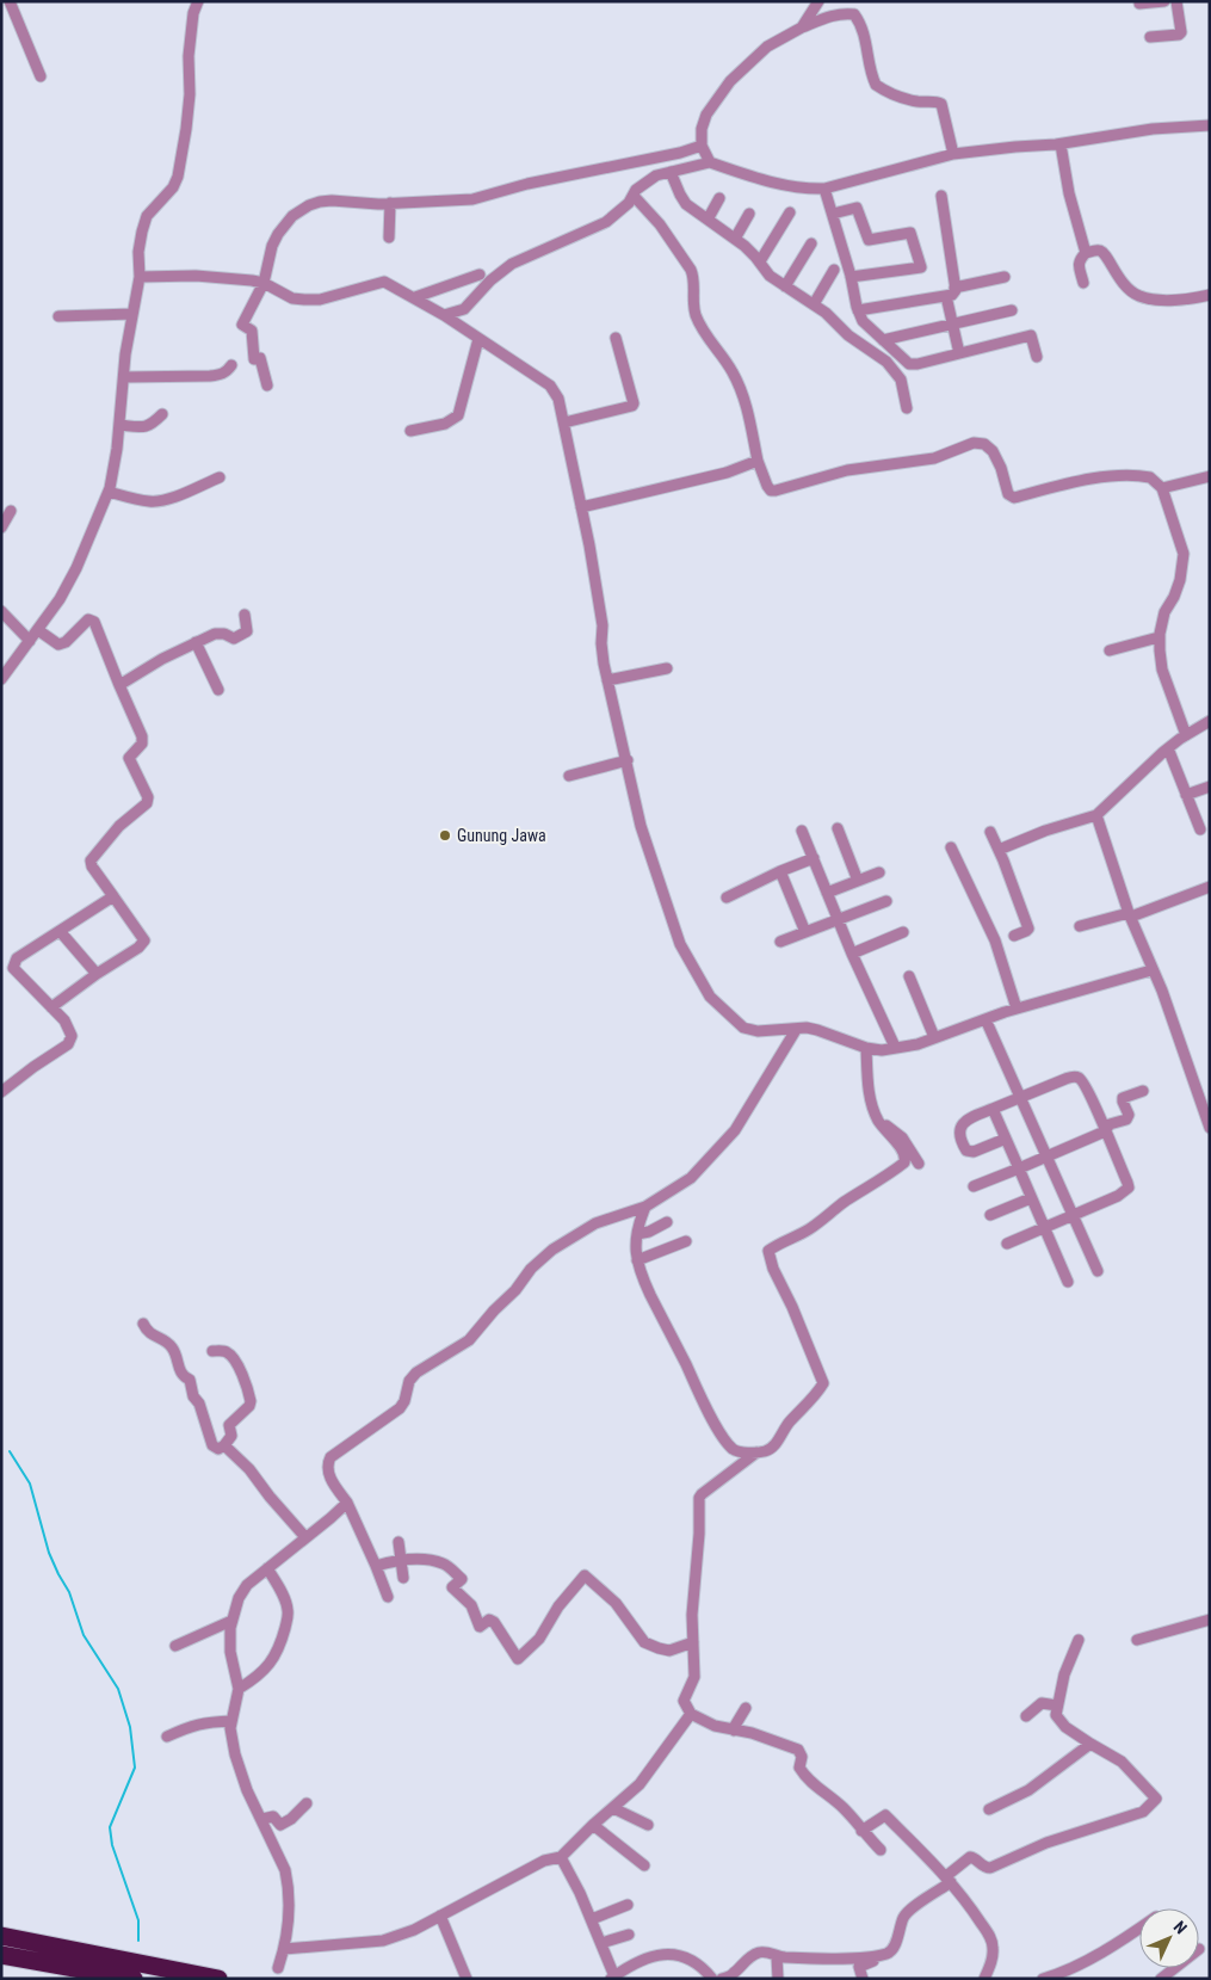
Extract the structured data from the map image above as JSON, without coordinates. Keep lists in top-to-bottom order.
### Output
{
  "places": ["Gunung Jawa"],
  "north": "top right"
}
